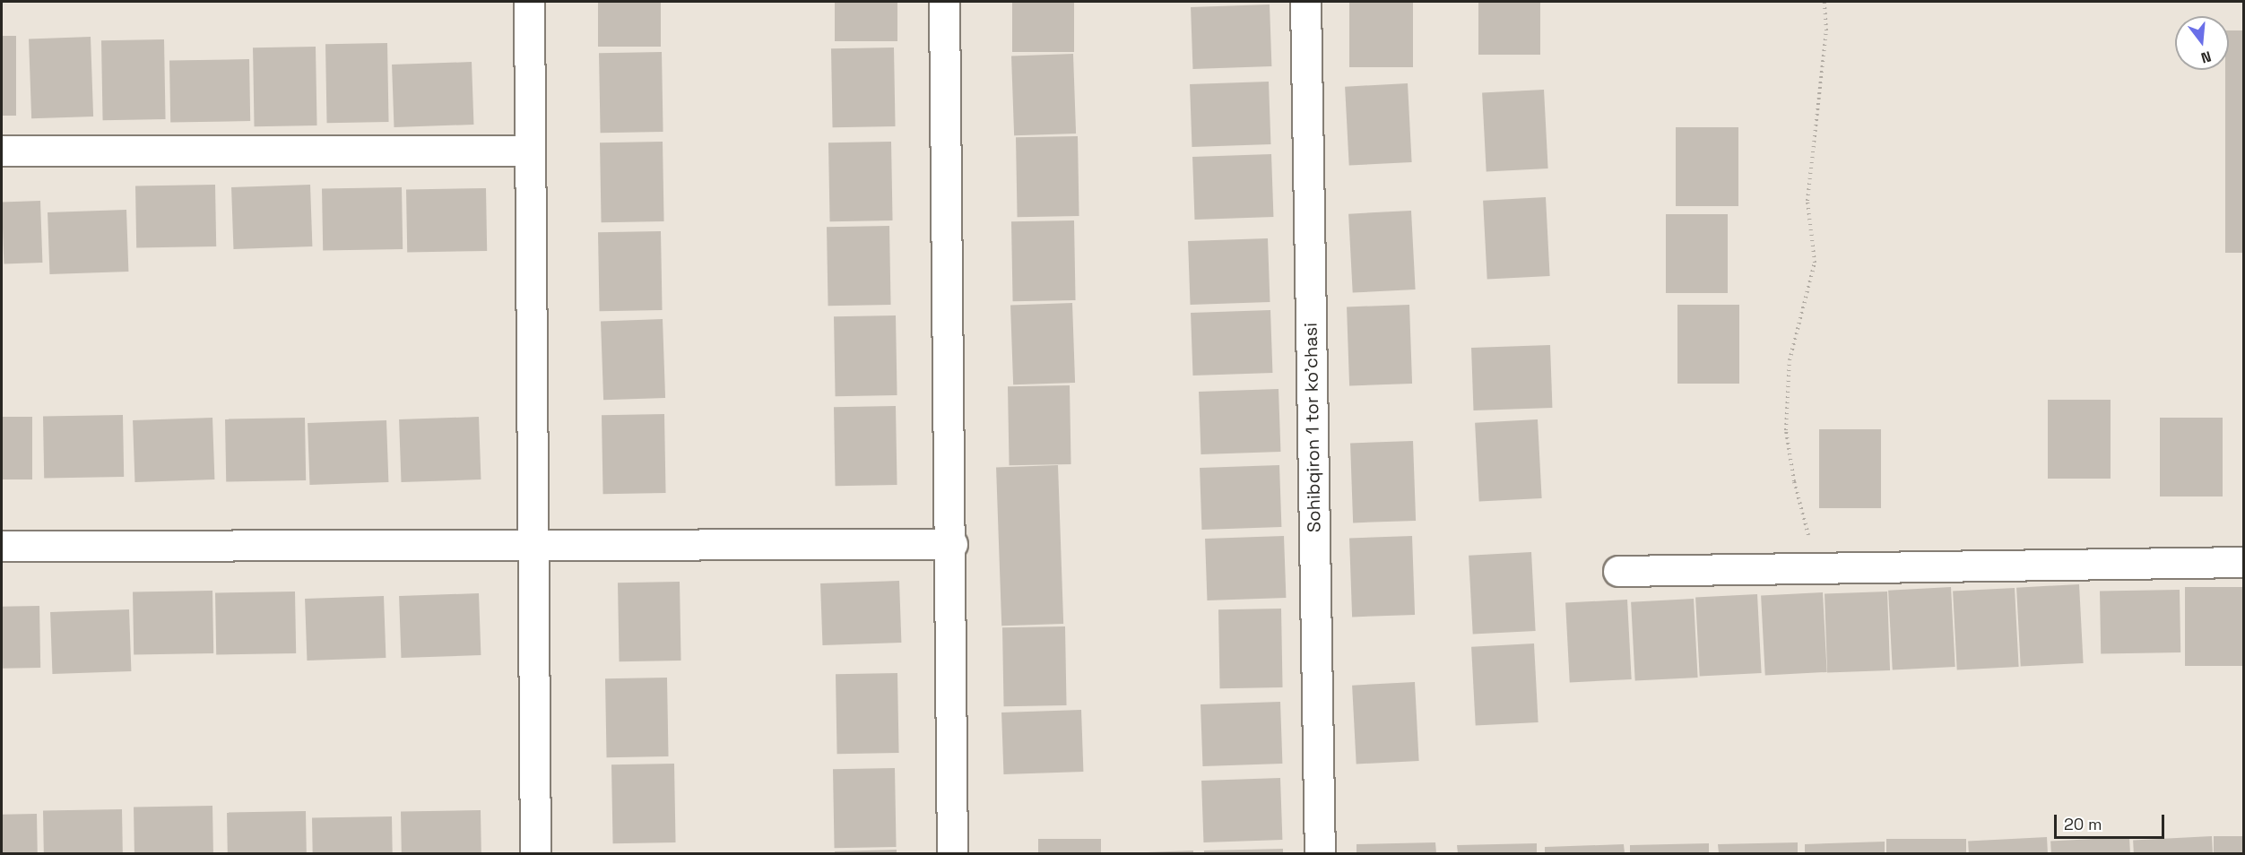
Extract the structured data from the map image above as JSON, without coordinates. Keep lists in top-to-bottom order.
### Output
{
  "streets": {
    "street": ["Sohibqiron 1 tor ko'chasi"]
  },
  "scale_bar": "20 m",
  "north": "bottom"
}
